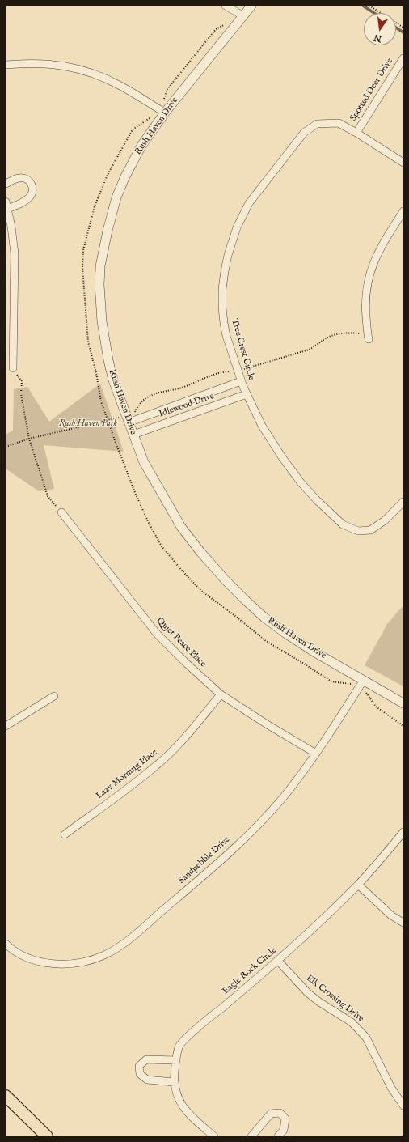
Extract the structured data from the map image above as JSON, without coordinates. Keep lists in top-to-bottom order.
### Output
{
  "streets": {
    "street": [
      "Spotted Deer Drive",
      "Rush Haven Drive",
      "Tree Crest Circle",
      "Idlewood Drive",
      "Quiet Peace Place",
      "Lazy Morning Place",
      "Sandpebble Drive",
      "Eagle Rock Circle",
      "Elk Crossing Drive"
    ]
  },
  "crossings": [
    ["Spotted Deer Drive", "Tree Crest Circle"],
    ["Rush Haven Drive", "Idlewood Drive"],
    ["Rush Haven Drive", "Sandpebble Drive"],
    ["Tree Crest Circle", "Idlewood Drive"],
    ["Quiet Peace Place", "Lazy Morning Place"],
    ["Quiet Peace Place", "Sandpebble Drive"],
    ["Eagle Rock Circle", "Elk Crossing Drive"]
  ],
  "parks": ["Rush Haven Park"],
  "north": "bottom"
}
